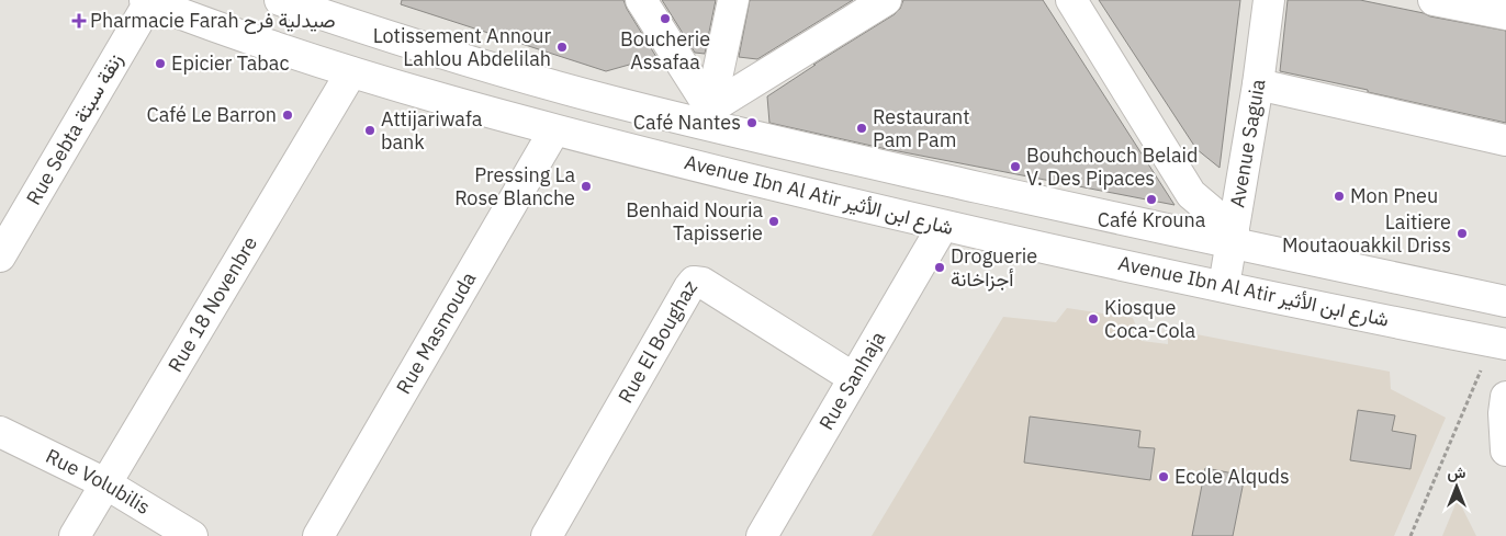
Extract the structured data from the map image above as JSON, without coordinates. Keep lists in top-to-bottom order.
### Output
{
  "streets": {
    "street": [
      "Rue Sebta زنقة سبتة",
      "Avenue Saguia",
      "Avenue Ibn Al Atir شارع ابن الأثير",
      "Rue 18 Novenbre",
      "Rue Masmouda",
      "Rue El Boughaz",
      "Rue Sanhaja",
      "Rue Volubilis"
    ]
  },
  "crossings": [
    ["Rue Sebta زنقة سبتة", "Avenue Ibn Al Atir شارع ابن الأثير"],
    ["Avenue Saguia", "Avenue Ibn Al Atir شارع ابن الأثير"],
    ["Avenue Ibn Al Atir شارع ابن الأثير", "Rue 18 Novenbre"],
    ["Avenue Ibn Al Atir شارع ابن الأثير", "Rue Masmouda"],
    ["Avenue Ibn Al Atir شارع ابن الأثير", "Rue Sanhaja"],
    ["Rue 18 Novenbre", "Rue Volubilis"],
    ["Rue El Boughaz", "Rue Sanhaja"]
  ],
  "places": {
    "other": [
      "Boucherie Assafaa",
      "Lotissement Annour Lahlou Abdelilah",
      "Epicier Tabac",
      "Café Le Barron",
      "Café Nantes",
      "Restaurant Pam Pam",
      "Attijariwafa bank",
      "Bouhchouch Belaid V. Des Pipaces",
      "Pressing La Rose Blanche",
      "Mon Pneu",
      "Café Krouna",
      "Benhaid Nouria Tapisserie",
      "Laitiere Moutaouakkil Driss",
      "Droguerie أجزاخانة",
      "Kiosque Coca-Cola",
      "Ecole Alquds"
    ],
    "health": ["Pharmacie Farah صيدلية فرح"]
  },
  "north": "top"
}
